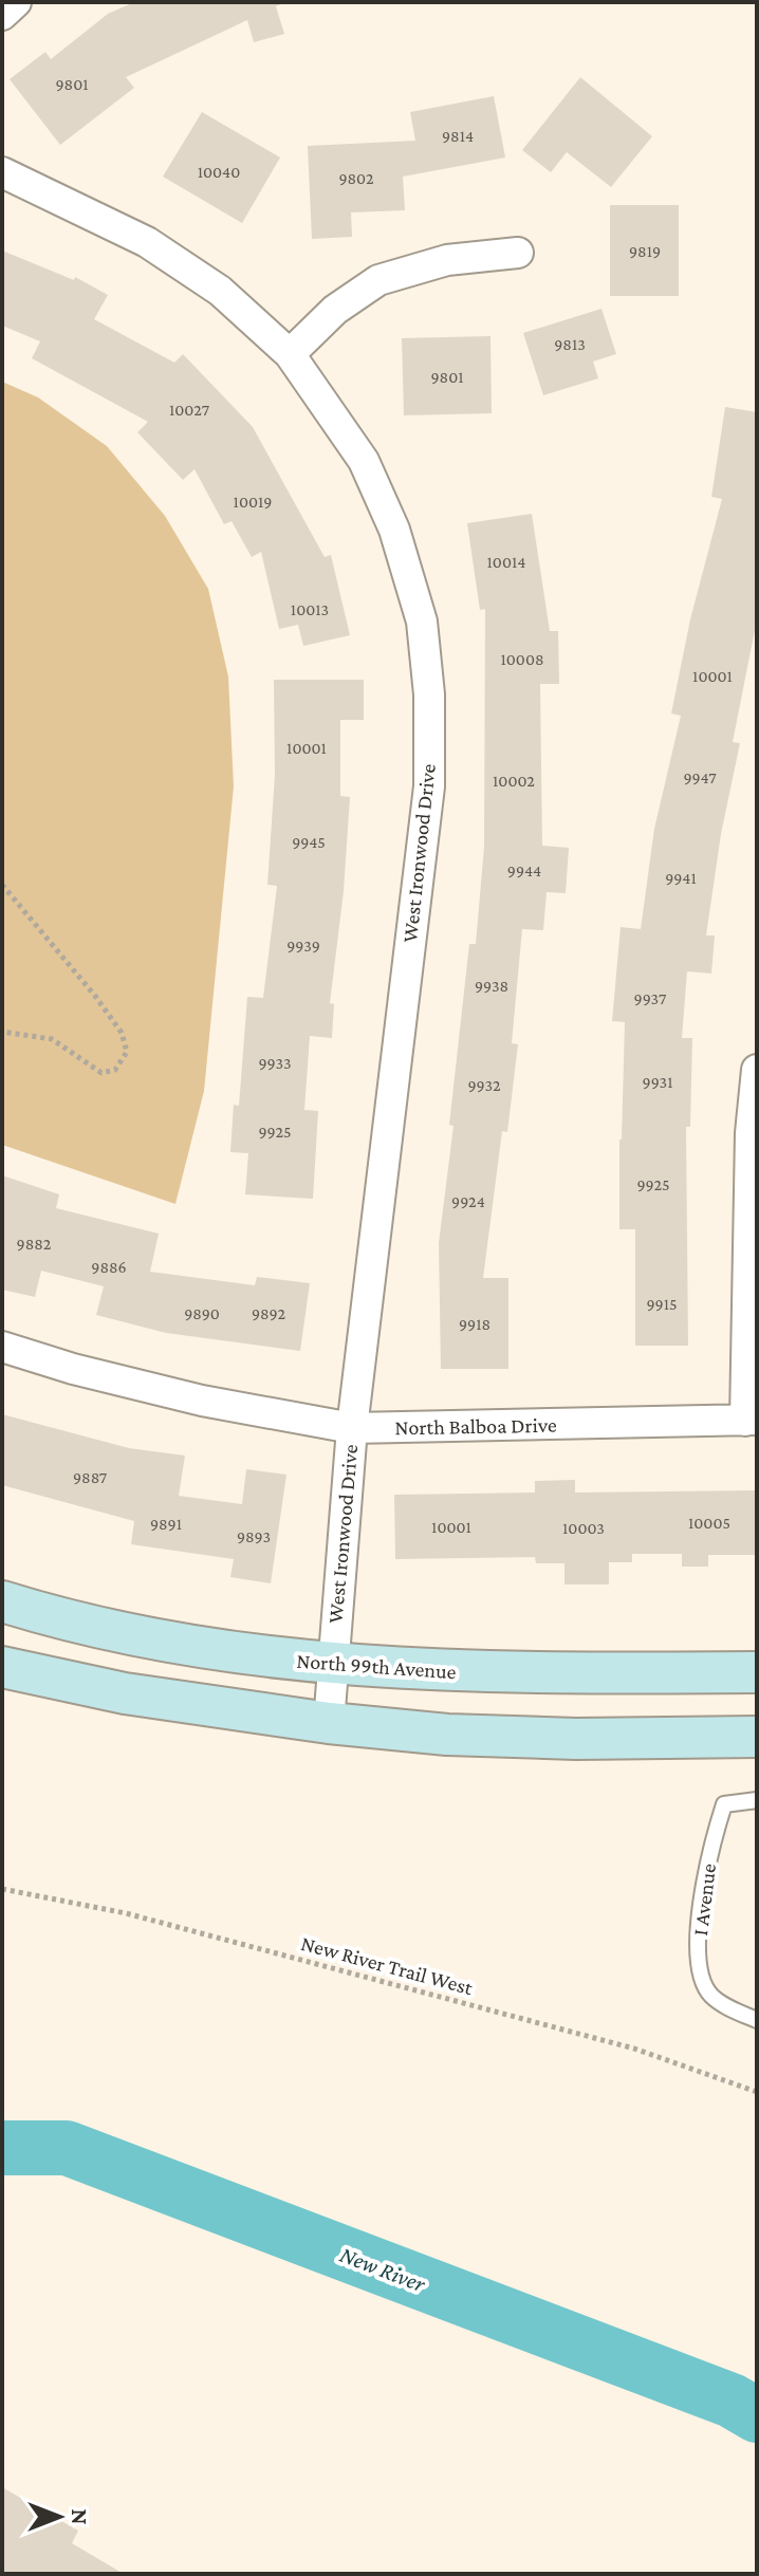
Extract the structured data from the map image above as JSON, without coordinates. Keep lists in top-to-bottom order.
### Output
{
  "streets": {
    "main road": ["North 99th Avenue"],
    "street": ["West Ironwood Drive", "North Balboa Drive"],
    "lane": ["I Avenue"],
    "path": ["New River Trail West"]
  },
  "crossings": [
    ["West Ironwood Drive", "North Balboa Drive"],
    ["West Ironwood Drive", "North 99th Avenue"]
  ],
  "water": ["New River"],
  "house_numbers": [
    "9801",
    "9814",
    "10040",
    "9802",
    "9819",
    "9813",
    "9801",
    "10027",
    "10019",
    "10014",
    "10013",
    "10008",
    "10001",
    "10001",
    "9947",
    "10002",
    "9945",
    "9944",
    "9941",
    "9939",
    "9938",
    "9937",
    "9933",
    "9931",
    "9932",
    "9925",
    "9925",
    "9924",
    "9882",
    "9886",
    "9915",
    "9890",
    "9892",
    "9918",
    "9887",
    "10005",
    "9891",
    "10001",
    "10003",
    "9893"
  ],
  "north": "right"
}
